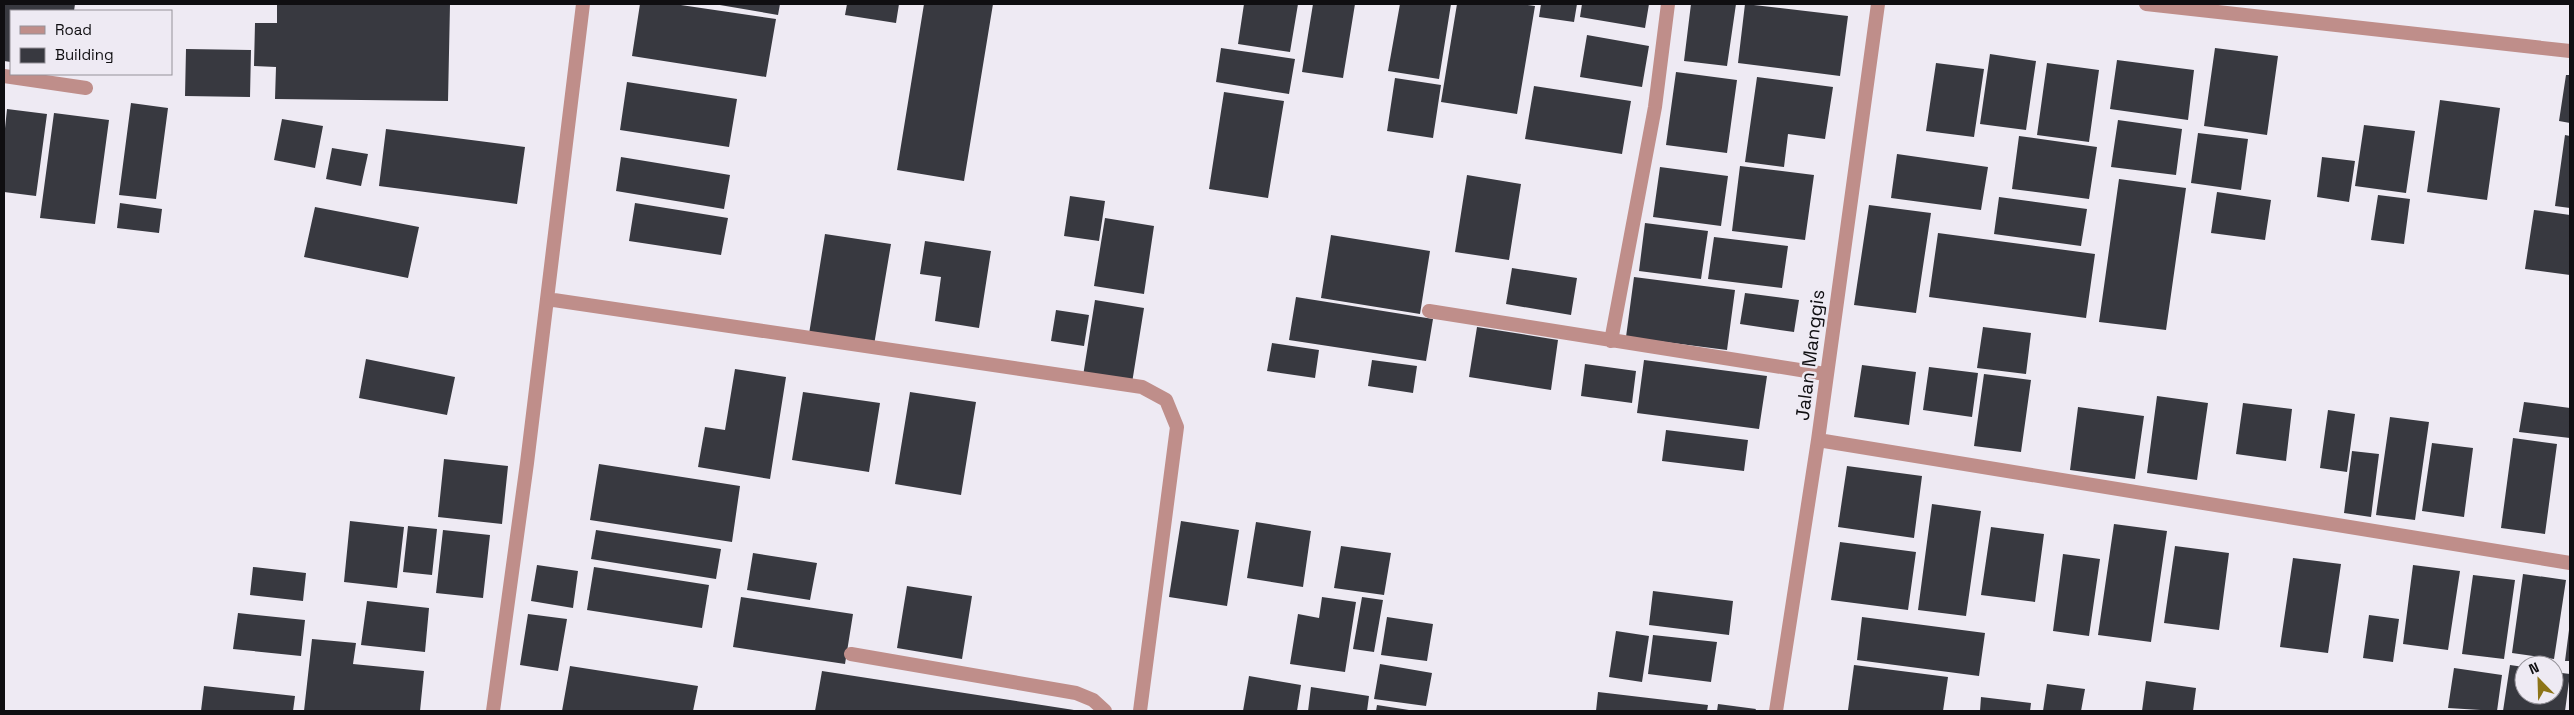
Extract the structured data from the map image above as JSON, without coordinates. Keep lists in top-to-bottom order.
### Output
{
  "streets": {
    "street": ["Jalan Manggis"]
  },
  "legend": ["Road", "Building"],
  "north": "top left"
}
